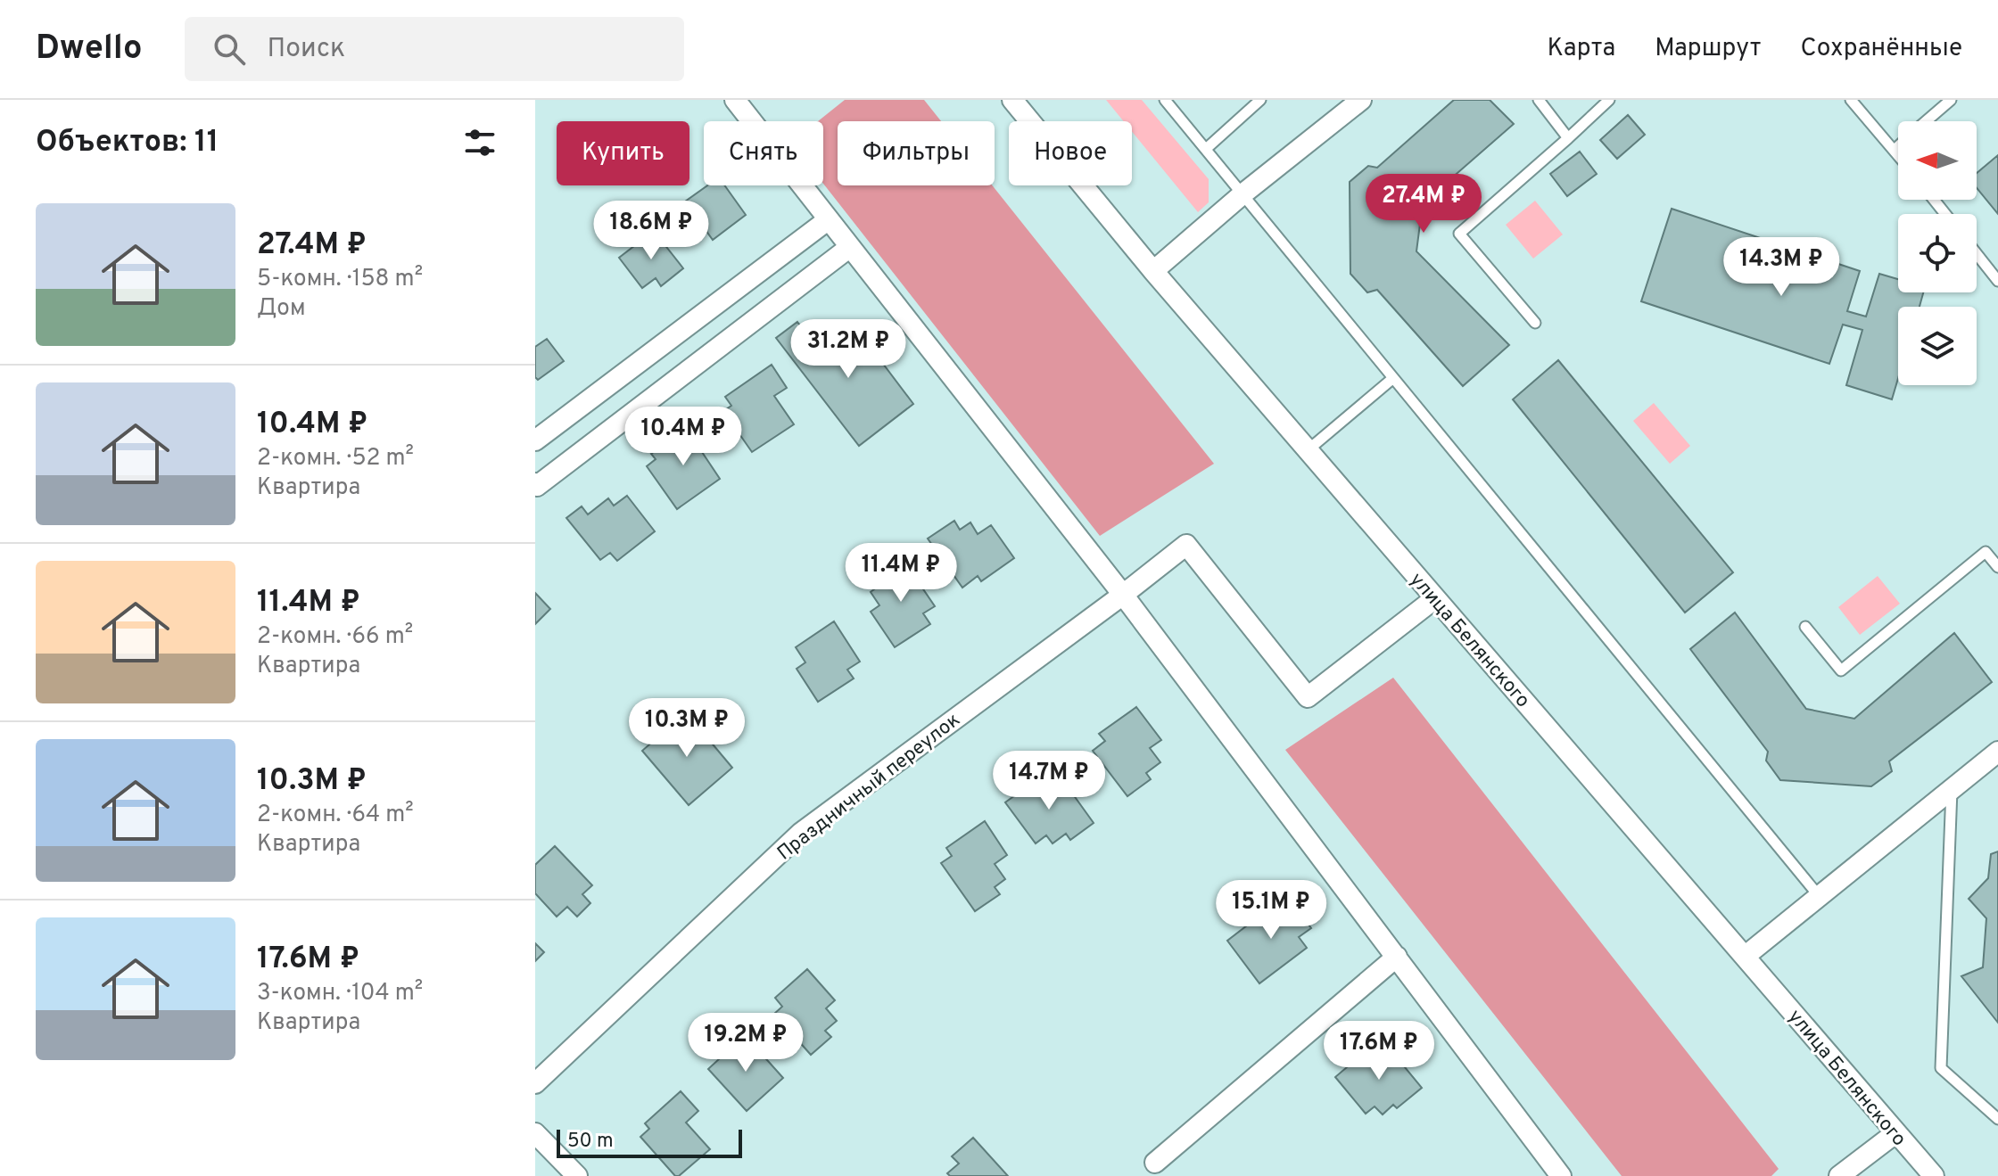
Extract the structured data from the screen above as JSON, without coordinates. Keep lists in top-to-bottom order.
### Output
{
  "streets": {
    "street": ["улица Белянского", "Праздничный переулок"]
  },
  "crossings": [
    ["улица Белянского", "Праздничный переулок"]
  ],
  "scale_bar": "50 m",
  "north": "left",
  "page": {
    "header": "Dwello",
    "search": "Поиск",
    "nav": ["Карта", "Маршрут", "Сохранённые"],
    "heading": "Объектов: 11",
    "chip": [
      "Купить",
      "Снять",
      "Фильтры",
      "Новое"
    ],
    "price": [
      "27.4M ₽",
      "18.6M ₽",
      "14.3M ₽",
      "31.2M ₽",
      "10.4M ₽",
      "11.4M ₽",
      "10.3M ₽",
      "14.7M ₽",
      "15.1M ₽",
      "19.2M ₽",
      "17.6M ₽"
    ],
    "list": [
      {
        "name": "27.4M ₽",
        "note": "5-комн. · 158 m² · Дом"
      },
      {
        "name": "10.4M ₽",
        "note": "2-комн. · 52 m² · Квартира"
      },
      {
        "name": "11.4M ₽",
        "note": "2-комн. · 66 m² · Квартира"
      },
      {
        "name": "10.3M ₽",
        "note": "2-комн. · 64 m² · Квартира"
      },
      {
        "name": "17.6M ₽",
        "note": "3-комн. · 104 m² · Квартира"
      }
    ],
    "scale": "50 m"
  }
}
